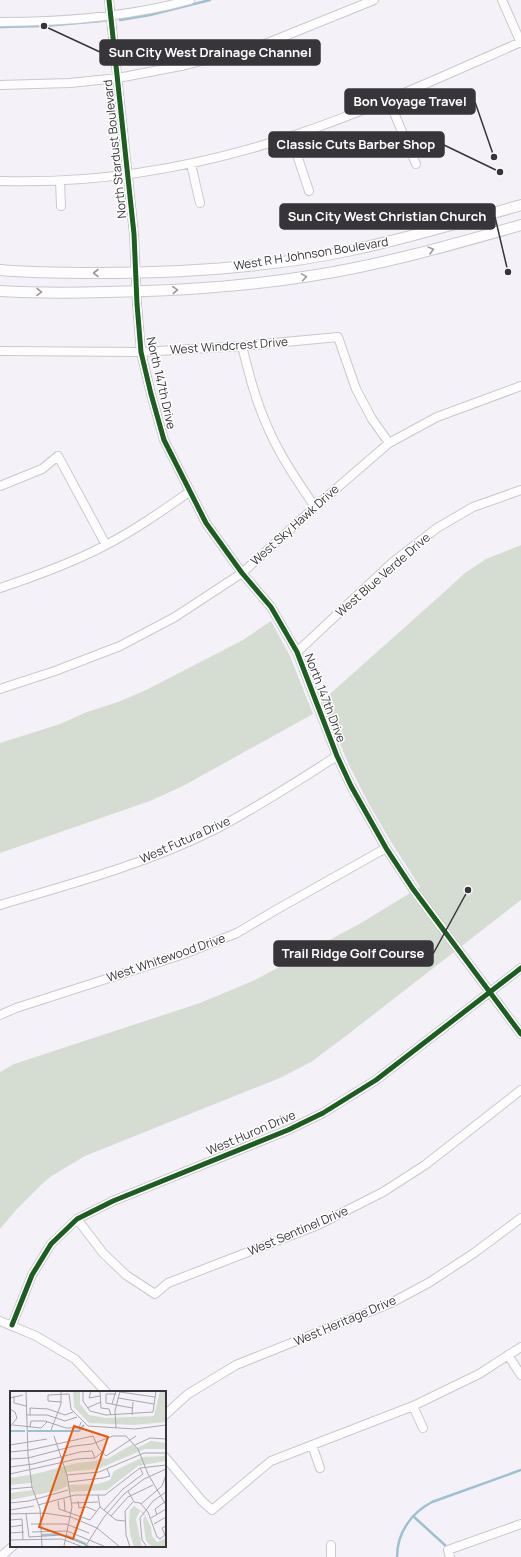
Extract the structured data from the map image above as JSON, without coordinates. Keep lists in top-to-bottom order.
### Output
{
  "streets": {
    "main road": ["West R H Johnson Boulevard"],
    "street": [
      "North Stardust Boulevard",
      "West Windcrest Drive",
      "North 147th Drive",
      "West Sky Hawk Drive",
      "West Blue Verde Drive",
      "West Futura Drive",
      "West Whitewood Drive",
      "West Huron Drive",
      "West Sentinel Drive",
      "West Heritage Drive"
    ]
  },
  "crossings": [
    ["North Stardust Boulevard", "West R H Johnson Boulevard"],
    ["North Stardust Boulevard", "North 147th Drive"],
    ["West R H Johnson Boulevard", "North 147th Drive"],
    ["West Windcrest Drive", "North 147th Drive"],
    ["West Windcrest Drive", "West Sky Hawk Drive"],
    ["North 147th Drive", "West Sky Hawk Drive"],
    ["North 147th Drive", "West Blue Verde Drive"],
    ["North 147th Drive", "West Futura Drive"],
    ["North 147th Drive", "West Whitewood Drive"],
    ["North 147th Drive", "West Huron Drive"],
    ["West Huron Drive", "West Sentinel Drive"]
  ],
  "places": [
    "Sun City West Drainage Channel",
    "Bon Voyage Travel",
    "Classic Cuts Barber Shop",
    "Sun City West Christian Church",
    "Trail Ridge Golf Course"
  ]
}
